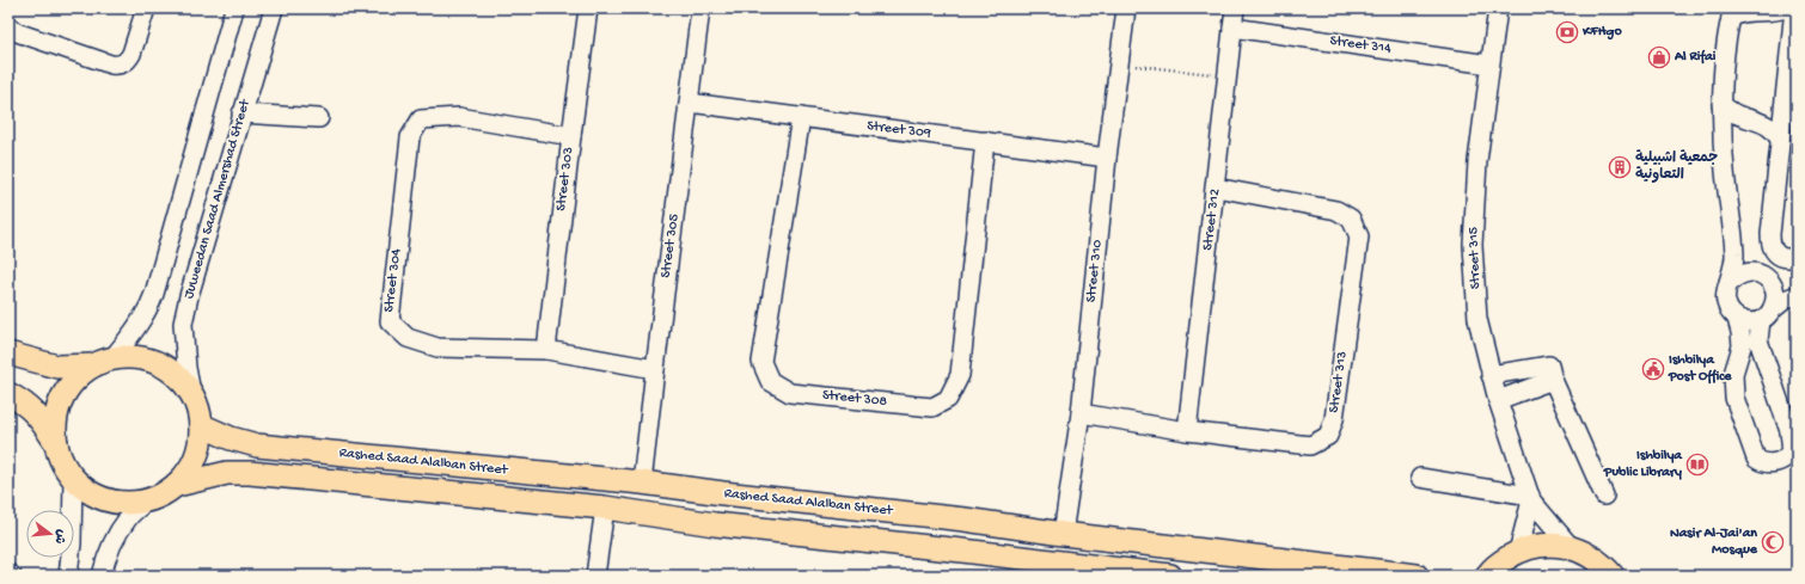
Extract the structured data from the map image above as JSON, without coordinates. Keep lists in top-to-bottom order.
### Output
{
  "streets": {
    "main road": ["Rashed Saad Alalban Street"],
    "street": [
      "Street 314",
      "Street 309",
      "Street 303",
      "Juweedan Saad Almershad Street",
      "Street 312",
      "Street 305",
      "Street 315",
      "Street 310",
      "Street 304",
      "Street 313",
      "Street 308"
    ]
  },
  "crossings": [
    ["Street 314", "Street 312"],
    ["Street 314", "Street 315"],
    ["Street 309", "Street 305"],
    ["Street 309", "Street 310"],
    ["Street 309", "Street 308"],
    ["Street 303", "Street 304"],
    ["Juweedan Saad Almershad Street", "Rashed Saad Alalban Street"],
    ["Street 312", "Street 313"],
    ["Street 305", "Street 304"],
    ["Street 305", "Rashed Saad Alalban Street"],
    ["Street 310", "Street 313"],
    ["Street 310", "Rashed Saad Alalban Street"]
  ],
  "places": {
    "bank": ["KFHgo"],
    "shop": ["Al Rifai"],
    "building": ["جمعية اشبيلية التعاونية"],
    "public building": ["Ishbilya Post Office"],
    "library": ["Ishbilya Public Library"],
    "mosque": ["Nasir Al-Jai'an Mosque"]
  },
  "north": "right"
}
